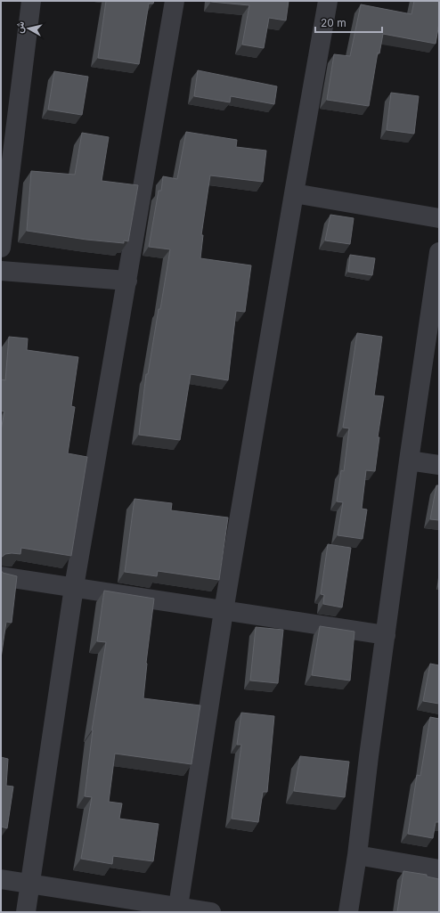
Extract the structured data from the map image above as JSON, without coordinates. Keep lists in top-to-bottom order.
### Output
{
  "scale_bar": "20 m",
  "north": "left"
}
